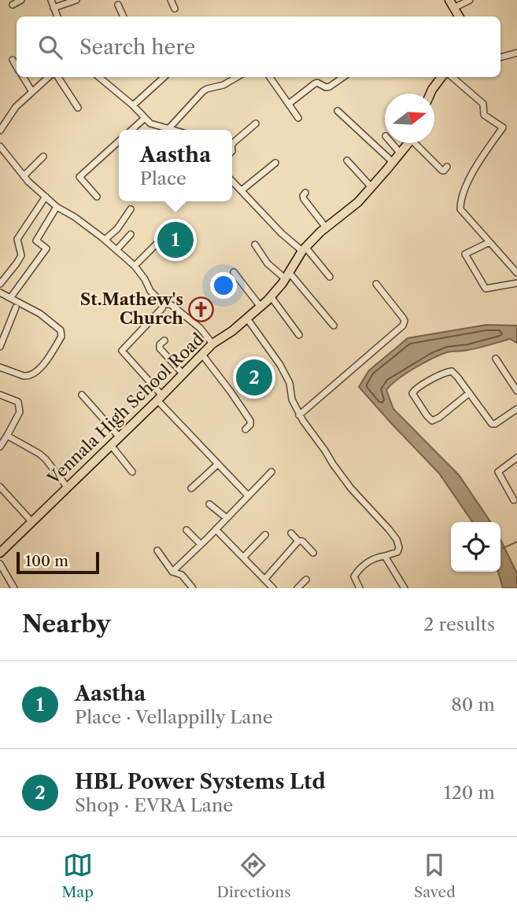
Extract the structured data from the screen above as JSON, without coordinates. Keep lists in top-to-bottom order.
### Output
{
  "streets": {
    "main road": ["Vennala High School Road"]
  },
  "places": {
    "church": ["St.Mathew's Church"]
  },
  "scale_bar": "100 m",
  "north": "right",
  "page": {
    "search": "Search here",
    "popup": ["Aastha", "Place"],
    "pins": ["1", "2"],
    "scale": "100 m",
    "heading": ["Nearby", "2 results"],
    "list": [
      {
        "mark": "1",
        "name": "Aastha",
        "note": "Place · Vellappilly Lane",
        "value": "80 m"
      },
      {
        "mark": "2",
        "name": "HBL Power Systems Ltd",
        "note": "Shop · EVRA Lane",
        "value": "120 m"
      }
    ],
    "nav": ["Map", "Directions", "Saved"]
  }
}
